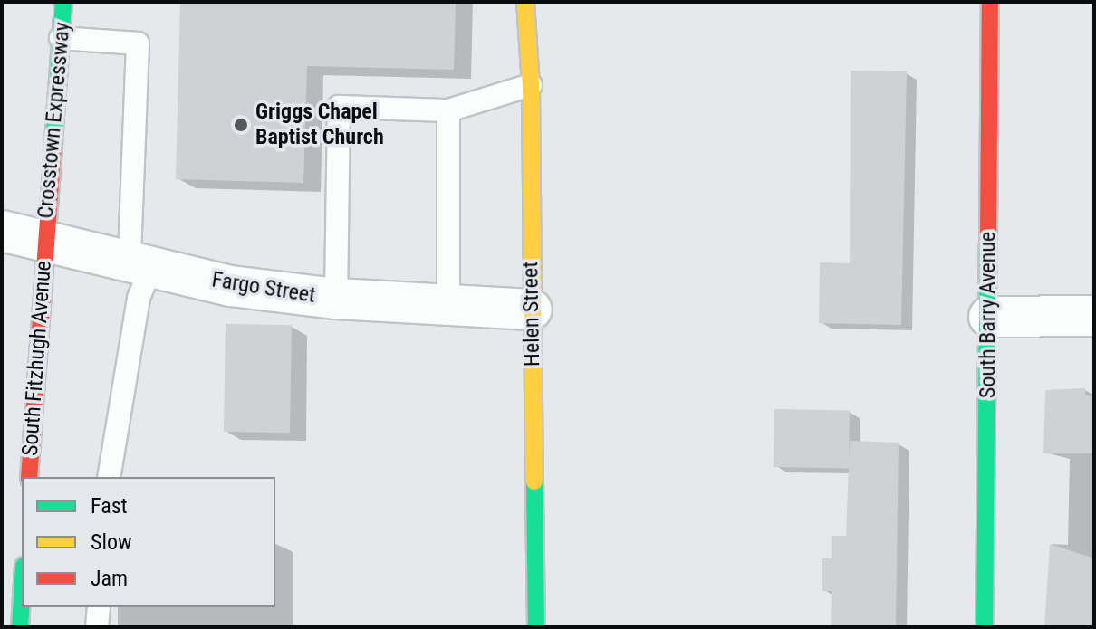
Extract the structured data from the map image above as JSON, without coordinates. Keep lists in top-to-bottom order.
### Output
{
  "streets": {
    "street": [
      "Crosstown Expressway",
      "Fargo Street",
      "Helen Street",
      "South Barry Avenue",
      "South Fitzhugh Avenue"
    ]
  },
  "crossings": [
    ["Crosstown Expressway", "Fargo Street"],
    ["Crosstown Expressway", "South Fitzhugh Avenue"],
    ["Fargo Street", "Helen Street"],
    ["Fargo Street", "South Fitzhugh Avenue"]
  ],
  "places": ["Griggs Chapel Baptist Church"],
  "legend": ["Fast", "Slow", "Jam"]
}
